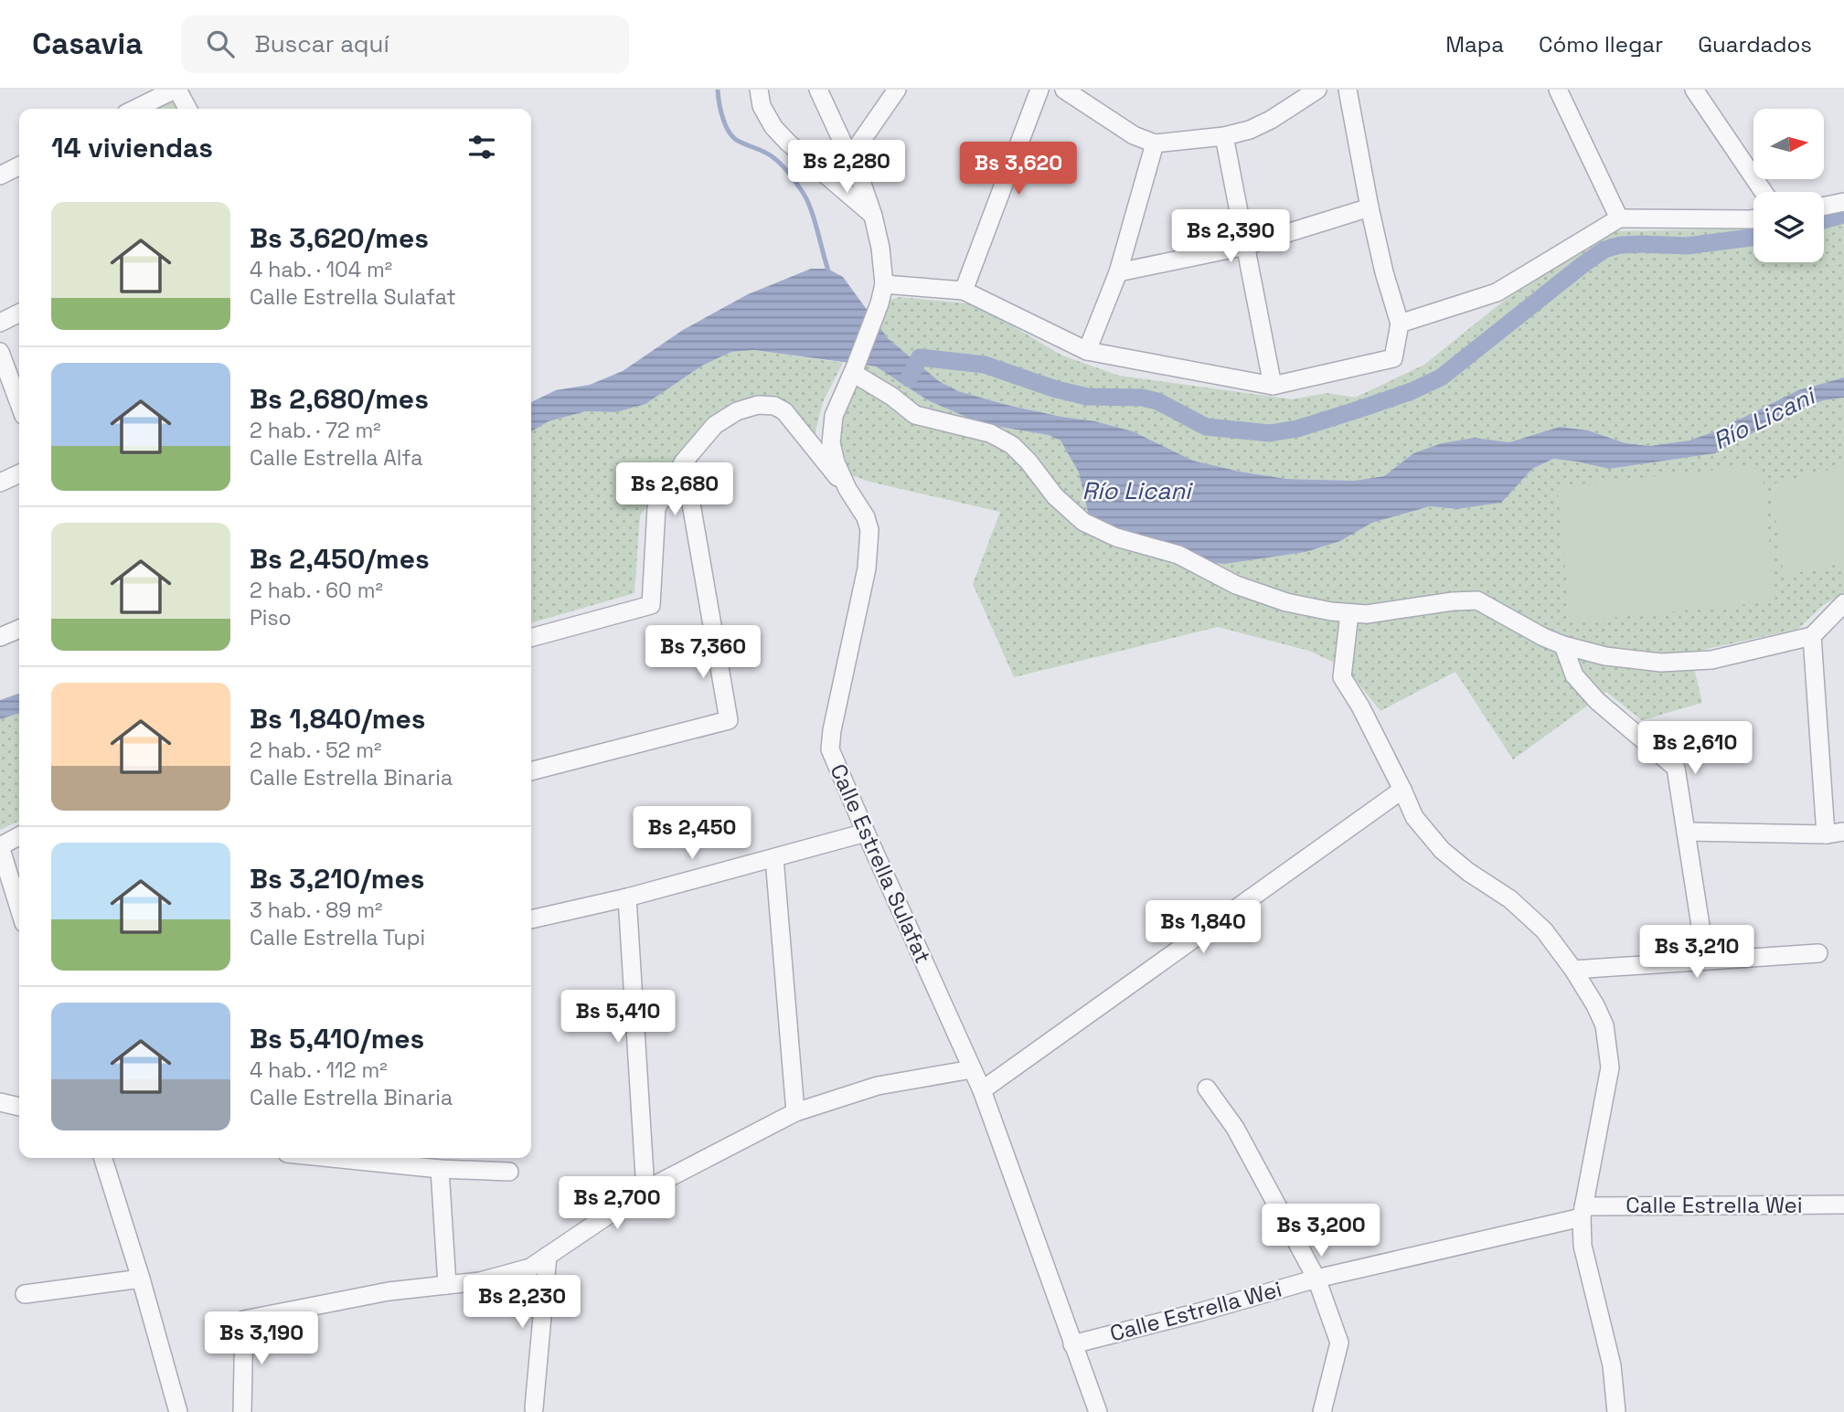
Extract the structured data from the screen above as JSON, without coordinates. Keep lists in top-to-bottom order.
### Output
{
  "streets": {
    "street": ["Calle Estrella Sulafat", "Calle Estrella Wei"]
  },
  "crossings": [
    ["Calle Estrella Sulafat", "Calle Estrella Wei"]
  ],
  "water": ["Río Licani"],
  "north": "right",
  "page": {
    "header": "Casavia",
    "search": "Buscar aquí",
    "nav": ["Mapa", "Cómo llegar", "Guardados"],
    "heading": "14 viviendas",
    "price": [
      "Bs 2,280",
      "Bs 3,620",
      "Bs 2,390",
      "Bs 2,680",
      "Bs 7,360",
      "Bs 2,610",
      "Bs 2,450",
      "Bs 1,840",
      "Bs 3,210",
      "Bs 5,410",
      "Bs 2,700",
      "Bs 3,200",
      "Bs 2,230",
      "Bs 3,190"
    ],
    "list": [
      {
        "name": "Bs 3,620/mes",
        "note": "4 hab. · 104 m² · Calle Estrella Sulafat"
      },
      {
        "name": "Bs 2,680/mes",
        "note": "2 hab. · 72 m² · Calle Estrella Alfa"
      },
      {
        "name": "Bs 2,450/mes",
        "note": "2 hab. · 60 m² · Piso"
      },
      {
        "name": "Bs 1,840/mes",
        "note": "2 hab. · 52 m² · Calle Estrella Binaria"
      },
      {
        "name": "Bs 3,210/mes",
        "note": "3 hab. · 89 m² · Calle Estrella Tupi"
      },
      {
        "name": "Bs 5,410/mes",
        "note": "4 hab. · 112 m² · Calle Estrella Binaria"
      }
    ]
  }
}
